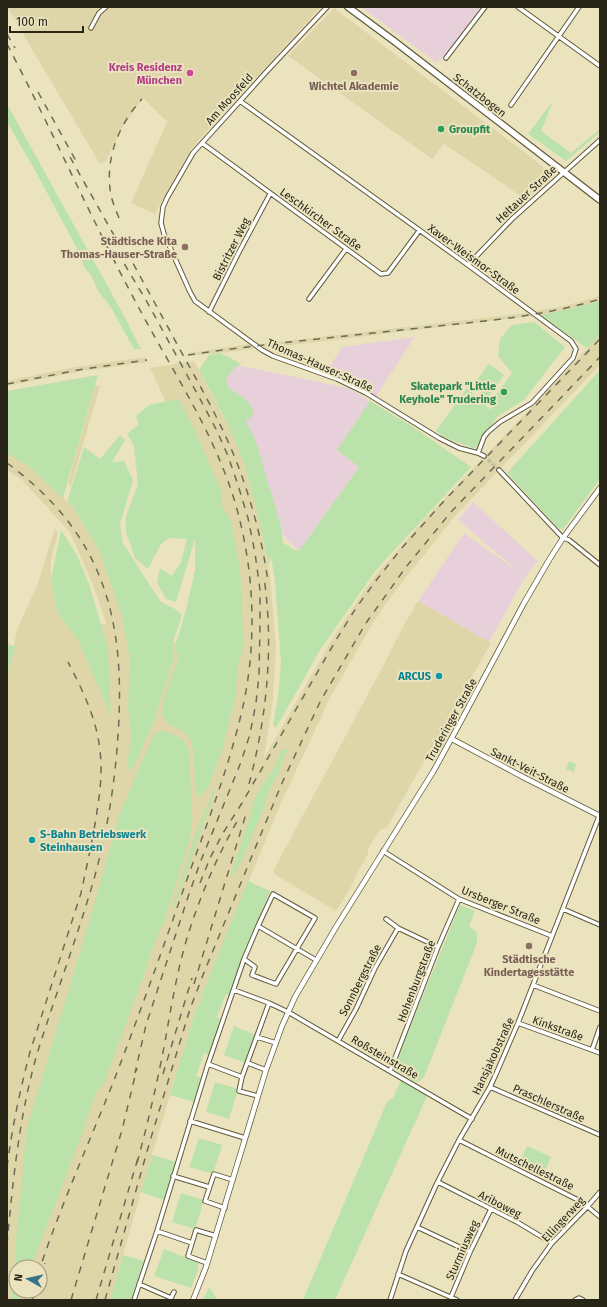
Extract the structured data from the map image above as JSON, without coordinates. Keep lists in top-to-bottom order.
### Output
{
  "streets": {
    "main road": ["Schatzbogen"],
    "street": [
      "Am Moosfeld",
      "Heltauer Straße",
      "Leschkircher Straße",
      "Bistritzer Weg",
      "Xaver-Weismor-Straße",
      "Thomas-Hauser-Straße",
      "Truderinger Straße",
      "Sankt-Veit-Straße",
      "Ursberger Straße",
      "Sonnbergstraße",
      "Hohenburgstraße",
      "Kinkstraße",
      "Hansjakobstraße",
      "Roßsteinstraße",
      "Praschlerstraße",
      "Mutschellestraße",
      "Ariboweg",
      "Ellingerweg",
      "Sturmiusweg"
    ]
  },
  "crossings": [
    ["Schatzbogen", "Heltauer Straße"],
    ["Am Moosfeld", "Leschkircher Straße"],
    ["Am Moosfeld", "Xaver-Weismor-Straße"],
    ["Am Moosfeld", "Thomas-Hauser-Straße"],
    ["Heltauer Straße", "Xaver-Weismor-Straße"],
    ["Leschkircher Straße", "Bistritzer Weg"],
    ["Leschkircher Straße", "Xaver-Weismor-Straße"],
    ["Bistritzer Weg", "Thomas-Hauser-Straße"],
    ["Xaver-Weismor-Straße", "Thomas-Hauser-Straße"],
    ["Truderinger Straße", "Sankt-Veit-Straße"],
    ["Truderinger Straße", "Ursberger Straße"],
    ["Truderinger Straße", "Roßsteinstraße"],
    ["Sankt-Veit-Straße", "Hansjakobstraße"],
    ["Ursberger Straße", "Hohenburgstraße"],
    ["Ursberger Straße", "Hansjakobstraße"],
    ["Sonnbergstraße", "Roßsteinstraße"],
    ["Hohenburgstraße", "Roßsteinstraße"],
    ["Kinkstraße", "Hansjakobstraße"],
    ["Hansjakobstraße", "Roßsteinstraße"],
    ["Hansjakobstraße", "Praschlerstraße"],
    ["Hansjakobstraße", "Mutschellestraße"],
    ["Hansjakobstraße", "Ariboweg"],
    ["Mutschellestraße", "Ellingerweg"],
    ["Ariboweg", "Ellingerweg"],
    ["Ariboweg", "Sturmiusweg"]
  ],
  "places": [
    "Kreis Residenz München",
    "Wichtel Akademie",
    "Groupfit",
    "Städtische Kita Thomas-Hauser-Straße",
    "Skatepark \"Little Keyhole\" Trudering",
    "ARCUS",
    "S-Bahn Betriebswerk Steinhausen",
    "Städtische Kindertagesstätte"
  ],
  "scale_bar": "100 m",
  "north": "left"
}
